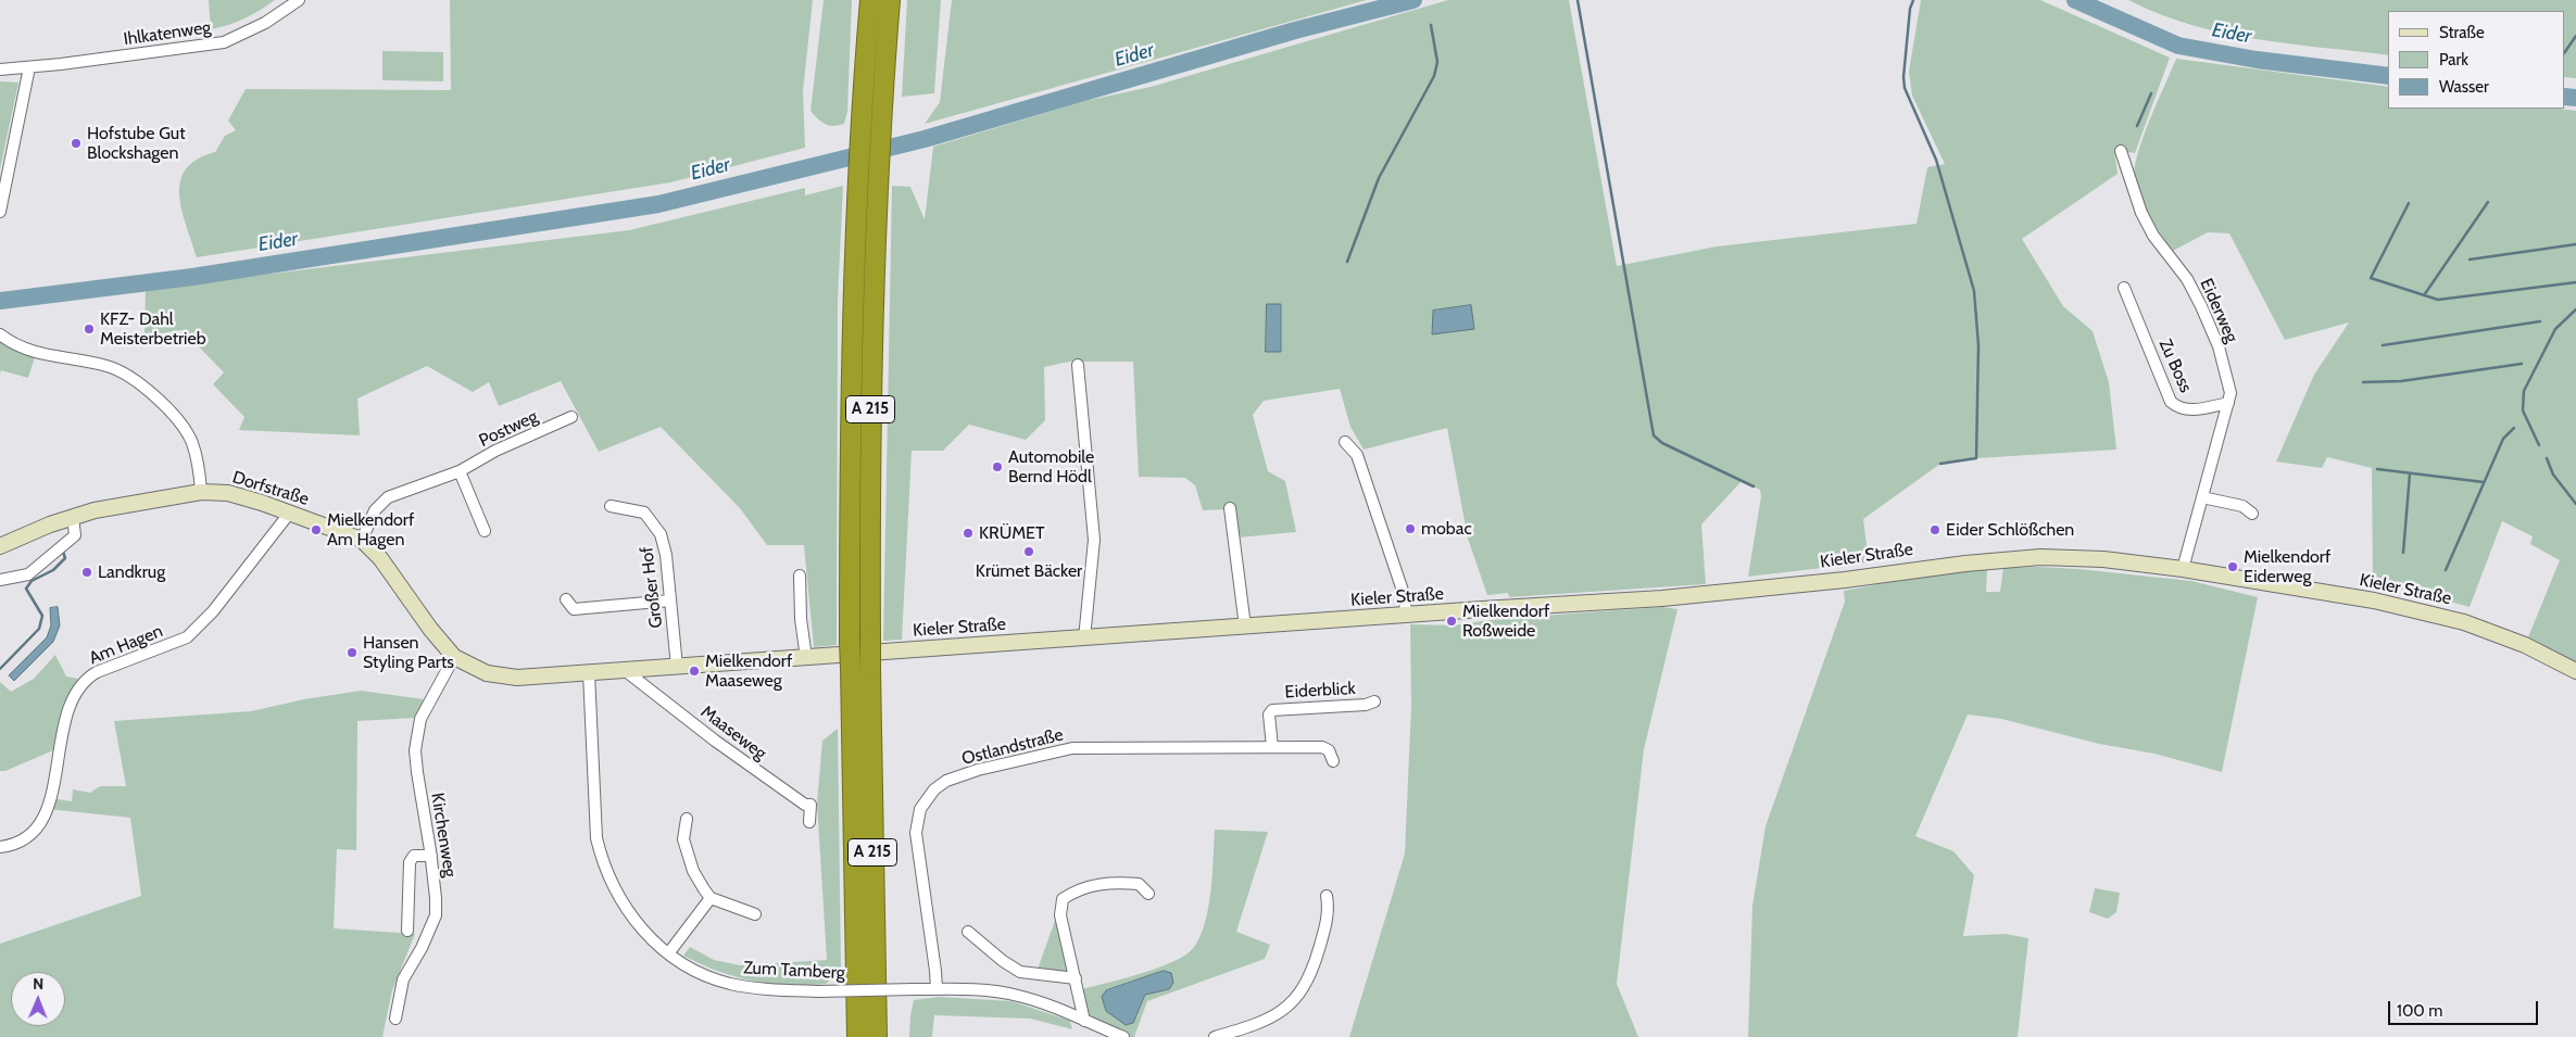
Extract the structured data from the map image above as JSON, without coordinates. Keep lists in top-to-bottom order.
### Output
{
  "streets": {
    "highway": ["A 215"],
    "street": [
      "Ihlkatenweg",
      "Eiderweg",
      "Zu Boss",
      "Postweg",
      "Dorfstraße",
      "Kieler Straße",
      "Großer Hof",
      "Am Hagen",
      "Eiderblick",
      "Maaseweg",
      "Ostlandstraße",
      "Kirchenweg",
      "Zum Tamberg"
    ]
  },
  "crossings": [
    ["Eiderweg", "Zu Boss"],
    ["Eiderweg", "Kieler Straße"],
    ["Postweg", "Dorfstraße"],
    ["Dorfstraße", "Kieler Straße"],
    ["Dorfstraße", "Großer Hof"],
    ["Dorfstraße", "Am Hagen"],
    ["Dorfstraße", "Maaseweg"],
    ["Dorfstraße", "Kirchenweg"],
    ["Dorfstraße", "Zum Tamberg"],
    ["Kieler Straße", "Großer Hof"],
    ["Eiderblick", "Ostlandstraße"],
    ["Ostlandstraße", "Zum Tamberg"]
  ],
  "water": ["Eider"],
  "places": [
    "Hofstube Gut Blockshagen",
    "KFZ- Dahl Meisterbetrieb",
    "Automobile Bernd Hödl",
    "mobac",
    "Mielkendorf Am Hagen",
    "Eider Schlößchen",
    "KRÜMET",
    "Krümet Bäcker",
    "Mielkendorf Eiderweg",
    "Landkrug",
    "Mielkendorf Roßweide",
    "Hansen Styling Parts",
    "Mielkendorf Maaseweg"
  ],
  "legend": ["Straße", "Park", "Wasser"],
  "scale_bar": "100 m",
  "north": "top"
}
